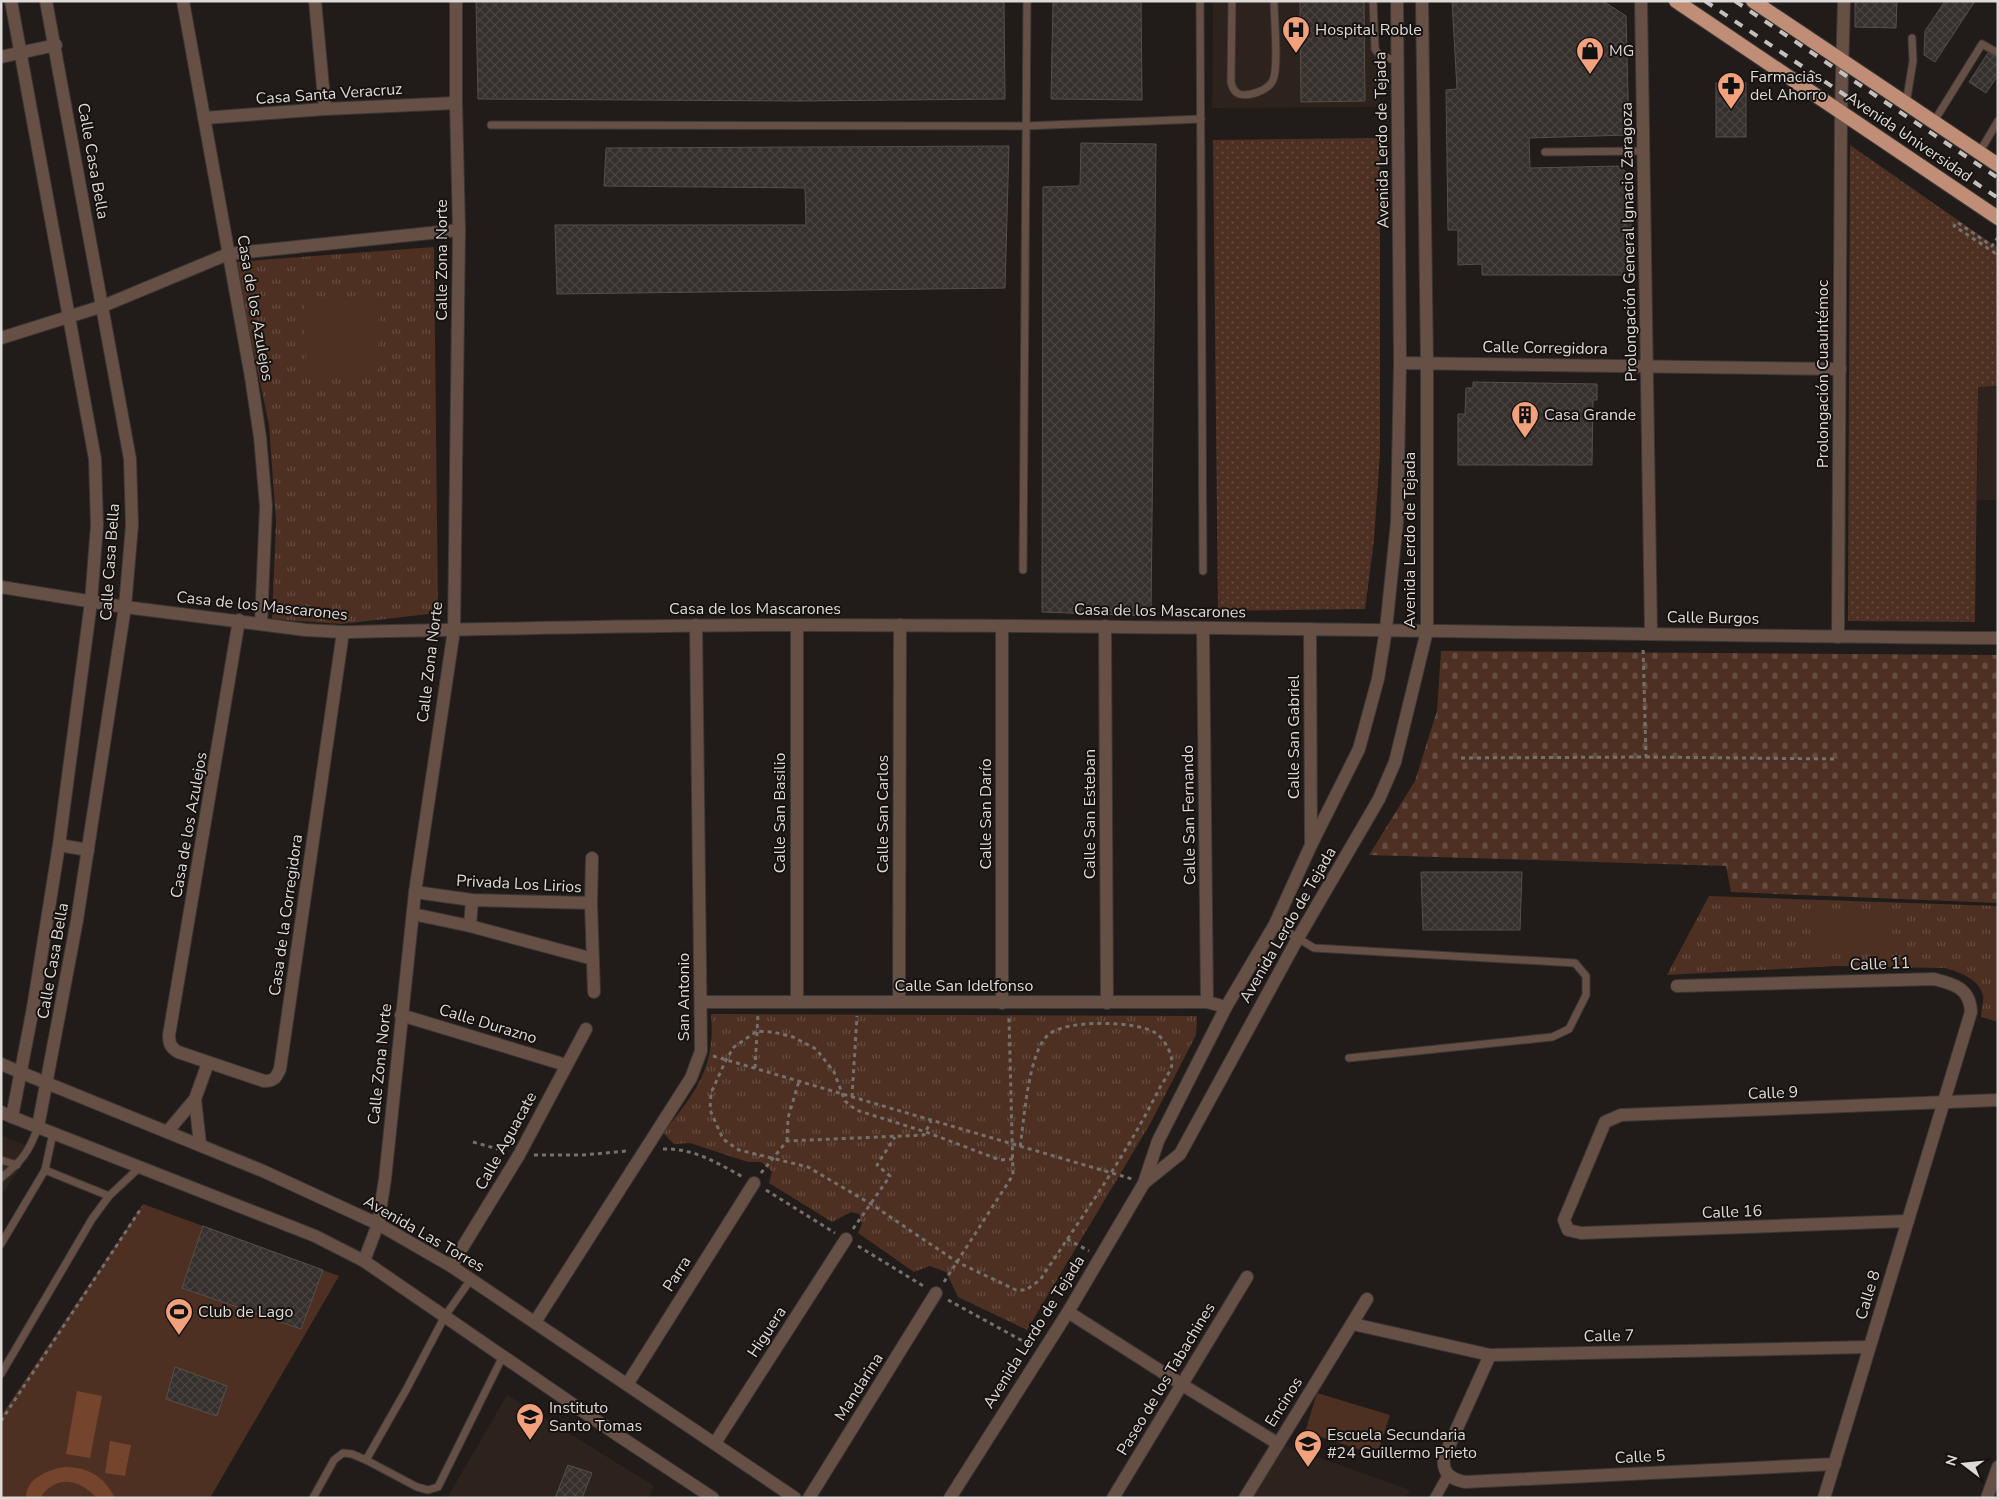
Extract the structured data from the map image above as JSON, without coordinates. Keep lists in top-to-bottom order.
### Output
{
  "streets": {
    "highway": ["Avenida Universidad"],
    "street": [
      "Casa Santa Veracruz",
      "Avenida Lerdo de Tejada",
      "Calle Casa Bella",
      "Prolongación General Ignacio Zaragoza",
      "Calle Zona Norte",
      "Casa de los Azulejos",
      "Calle Corregidora",
      "Prolongación Cuauhtémoc",
      "Casa de los Mascarones",
      "Calle Burgos",
      "Calle San Gabriel",
      "Calle San Basilio",
      "Calle San Carlos",
      "Calle San Darío",
      "Calle San Esteban",
      "Calle San Fernando",
      "Privada Los Lirios",
      "Casa de la Corregidora",
      "Calle 11",
      "Calle San Idelfonso",
      "San Antonio",
      "Calle Durazno",
      "Calle 9",
      "Calle Aguacate",
      "Calle 16",
      "Avenida Las Torres",
      "Parra",
      "Calle 8",
      "Higuera",
      "Calle 7",
      "Paseo de los Tabachines",
      "Mandarina",
      "Encinos",
      "Calle 5"
    ]
  },
  "crossings": [
    ["Casa Santa Veracruz", "Calle Zona Norte"],
    ["Casa Santa Veracruz", "Casa de los Azulejos"],
    ["Avenida Universidad", "Prolongación Cuauhtémoc"],
    ["Avenida Lerdo de Tejada", "Calle Corregidora"],
    ["Avenida Lerdo de Tejada", "Casa de los Mascarones"],
    ["Avenida Lerdo de Tejada", "Calle Burgos"],
    ["Avenida Lerdo de Tejada", "Calle San Gabriel"],
    ["Avenida Lerdo de Tejada", "Calle San Idelfonso"],
    ["Calle Casa Bella", "Casa de los Mascarones"],
    ["Calle Casa Bella", "Avenida Las Torres"],
    ["Prolongación General Ignacio Zaragoza", "Calle Corregidora"],
    ["Prolongación General Ignacio Zaragoza", "Calle Burgos"],
    ["Calle Zona Norte", "Casa de los Mascarones"],
    ["Calle Zona Norte", "Privada Los Lirios"],
    ["Calle Zona Norte", "Calle Durazno"],
    ["Calle Zona Norte", "Avenida Las Torres"],
    ["Casa de los Azulejos", "Casa de los Mascarones"],
    ["Casa de los Azulejos", "Casa de la Corregidora"],
    ["Calle Corregidora", "Prolongación Cuauhtémoc"],
    ["Prolongación Cuauhtémoc", "Calle Burgos"],
    ["Casa de los Mascarones", "Calle Burgos"],
    ["Casa de los Mascarones", "Calle San Gabriel"],
    ["Casa de los Mascarones", "Calle San Basilio"],
    ["Casa de los Mascarones", "Calle San Carlos"],
    ["Casa de los Mascarones", "Calle San Darío"],
    ["Casa de los Mascarones", "Calle San Esteban"],
    ["Casa de los Mascarones", "Calle San Fernando"],
    ["Casa de los Mascarones", "Casa de la Corregidora"],
    ["Casa de los Mascarones", "San Antonio"],
    ["Calle San Basilio", "Calle San Idelfonso"],
    ["Calle San Carlos", "Calle San Idelfonso"],
    ["Calle San Darío", "Calle San Idelfonso"],
    ["Calle San Esteban", "Calle San Idelfonso"],
    ["Calle San Fernando", "Calle San Idelfonso"],
    ["Calle 11", "Calle 9"],
    ["Calle 11", "Calle 8"],
    ["Calle San Idelfonso", "San Antonio"],
    ["San Antonio", "Avenida Las Torres"],
    ["Calle Durazno", "Calle Aguacate"],
    ["Calle 9", "Calle 16"],
    ["Calle 9", "Calle 8"],
    ["Calle Aguacate", "Avenida Las Torres"],
    ["Calle 16", "Calle 8"],
    ["Avenida Las Torres", "Parra"],
    ["Avenida Las Torres", "Higuera"],
    ["Calle 8", "Calle 7"],
    ["Calle 8", "Calle 5"],
    ["Calle 7", "Encinos"]
  ],
  "places": {
    "hospital": ["Hospital Roble"],
    "shop": ["MG"],
    "pharmacy": ["Farmacias del Ahorro"],
    "building": ["Casa Grande"],
    "sports": ["Club de Lago"],
    "school or university": ["Instituto Santo Tomas", "Escuela Secundaria #24 Guillermo Prieto"]
  },
  "north": "left"
}
